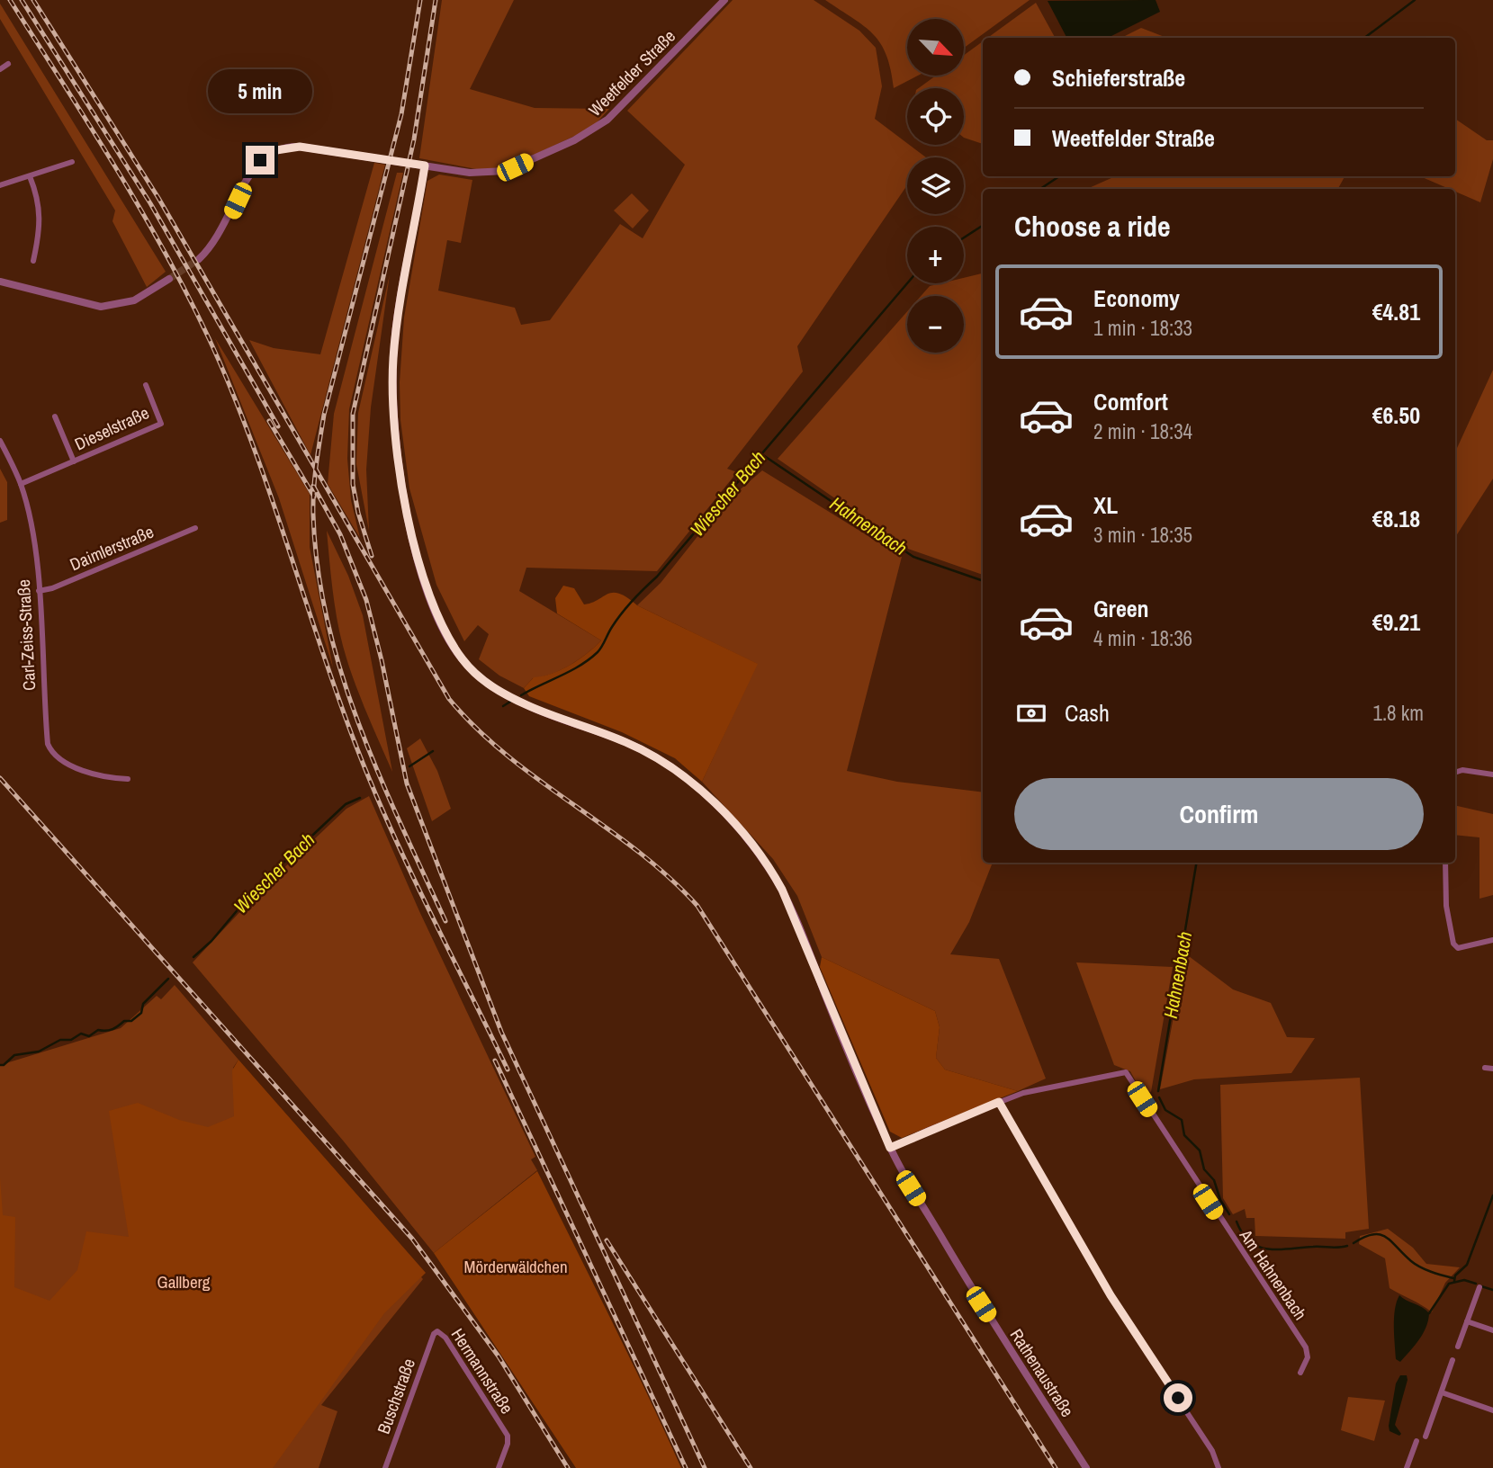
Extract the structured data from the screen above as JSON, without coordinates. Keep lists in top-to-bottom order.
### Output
{
  "streets": {
    "street": [
      "Weetfelder Straße",
      "Dieselstraße",
      "Daimlerstraße",
      "Carl-Zeiss-Straße",
      "Am Hahnenbach",
      "Hermannstraße",
      "Rathenaustraße",
      "Buschstraße"
    ]
  },
  "crossings": [
    ["Weetfelder Straße", "Rathenaustraße"],
    ["Dieselstraße", "Carl-Zeiss-Straße"],
    ["Daimlerstraße", "Carl-Zeiss-Straße"],
    ["Hermannstraße", "Buschstraße"]
  ],
  "water": ["Wiescher Bach", "Hahnenbach"],
  "parks": ["Mörderwäldchen", "Gallberg"],
  "north": "bottom right",
  "page": {
    "map_buttons": ["+", "−"],
    "banner": ["Schieferstraße", "Weetfelder Straße"],
    "bubble": "5 min",
    "heading": "Choose a ride",
    "list": [
      {
        "name": "Economy",
        "note": "1 min · 18:33",
        "value": "€4.81"
      },
      {
        "name": "Comfort",
        "note": "2 min · 18:34",
        "value": "€6.50"
      },
      {
        "name": "XL",
        "note": "3 min · 18:35",
        "value": "€8.18"
      },
      {
        "name": "Green",
        "note": "4 min · 18:36",
        "value": "€9.21"
      }
    ],
    "pay": ["Cash", "1.8 km"],
    "buttons": "Confirm"
  }
}
